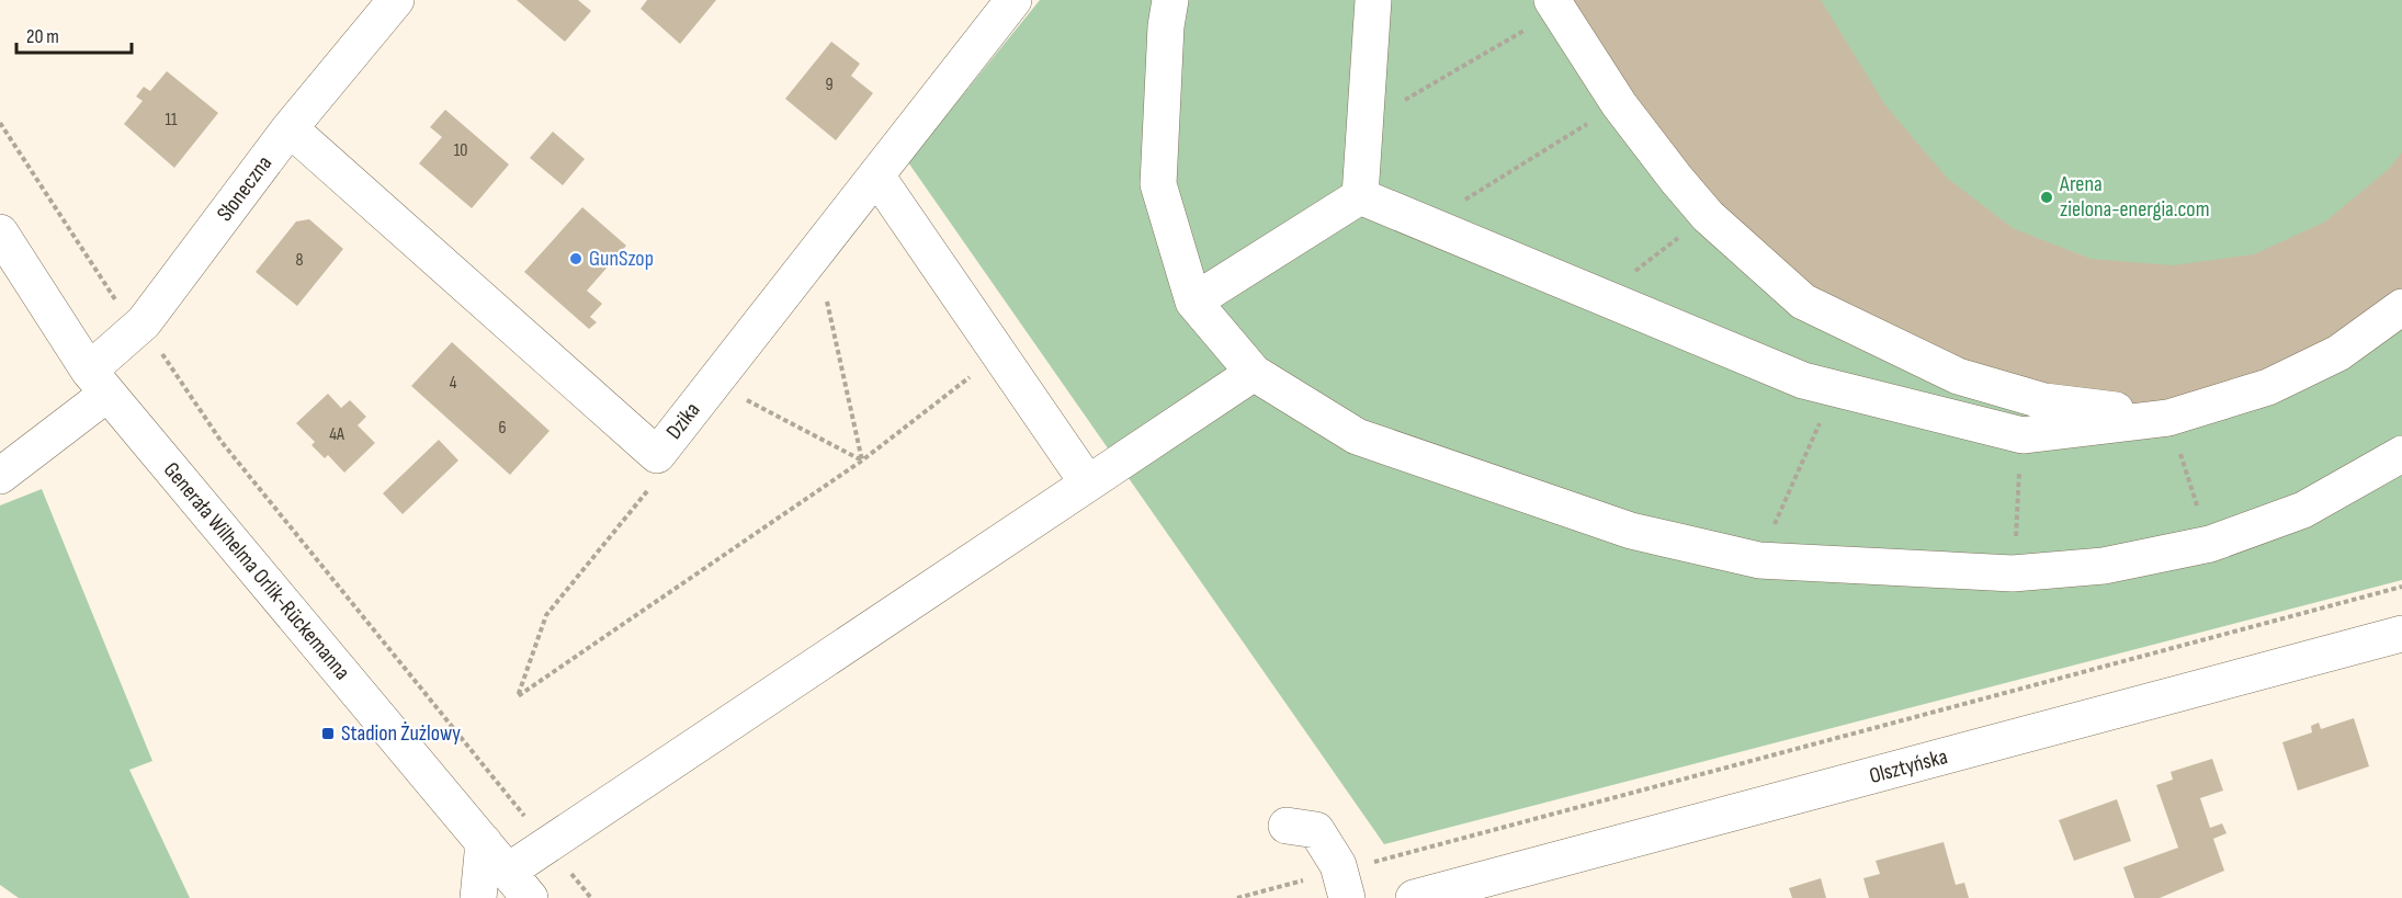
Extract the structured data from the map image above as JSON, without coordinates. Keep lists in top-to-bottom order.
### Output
{
  "streets": {
    "street": [
      "Słoneczna",
      "Dzika",
      "Generała Wilhelma Orlik-Rückemanna",
      "Olsztyńska"
    ]
  },
  "crossings": [
    ["Słoneczna", "Dzika"],
    ["Słoneczna", "Generała Wilhelma Orlik-Rückemanna"]
  ],
  "places": {
    "other": ["Arena zielona-energia.com", "GunSzop"],
    "transit": ["Stadion Żużlowy"]
  },
  "house_numbers": [
    "9",
    "11",
    "10",
    "8",
    "4",
    "6",
    "4A"
  ],
  "scale_bar": "20 m"
}
